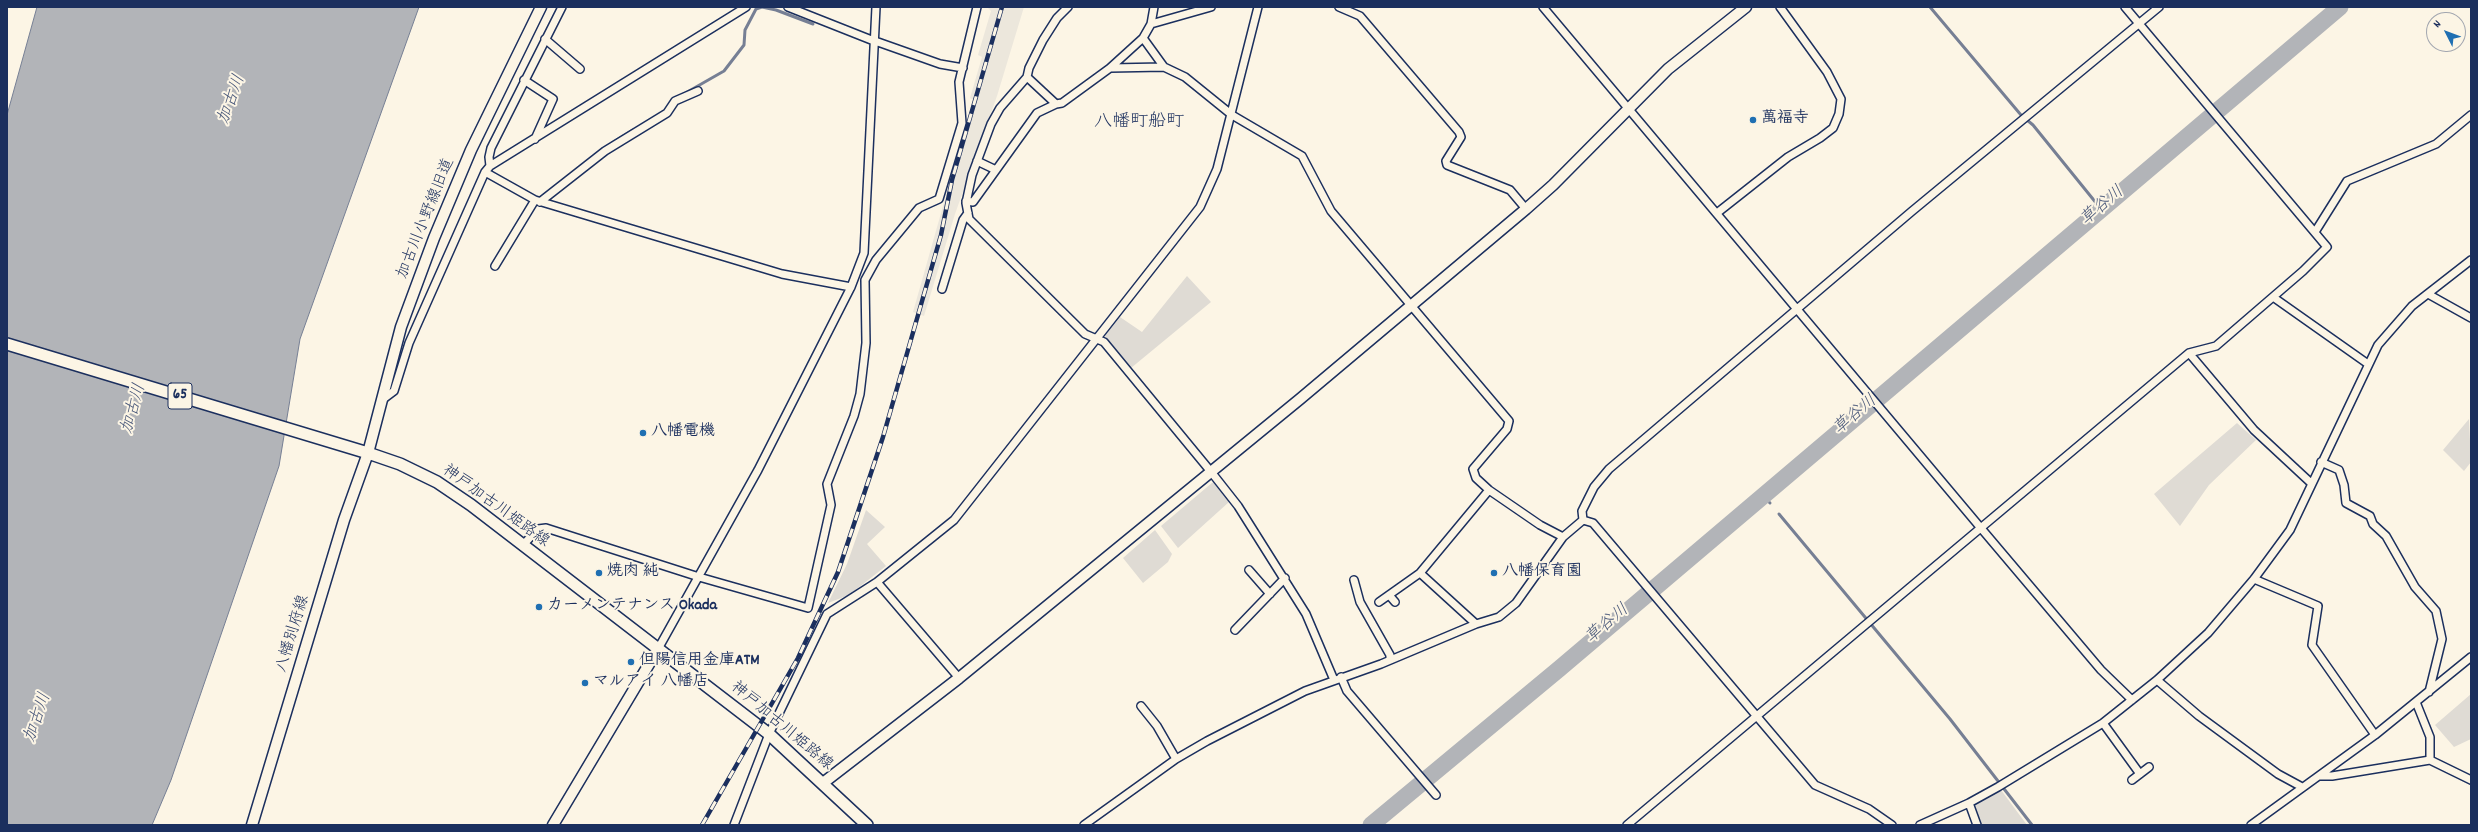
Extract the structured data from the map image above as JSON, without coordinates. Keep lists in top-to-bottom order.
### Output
{
  "streets": {
    "main road": ["65", "神戸加古川姫路線"],
    "street": ["加古川小野線旧道", "八幡別府線"]
  },
  "crossings": [
    ["加古川小野線旧道", "神戸加古川姫路線"],
    ["加古川小野線旧道", "八幡別府線"],
    ["神戸加古川姫路線", "八幡別府線"]
  ],
  "districts": ["八幡町船町"],
  "water": ["加古川", "草谷川"],
  "places": [
    "萬福寺",
    "八幡電機",
    "焼肉 純",
    "八幡保育園",
    "カーメンテナンス Okada",
    "但陽信用金庫ATM",
    "マルアイ 八幡店"
  ],
  "north": "top left"
}
